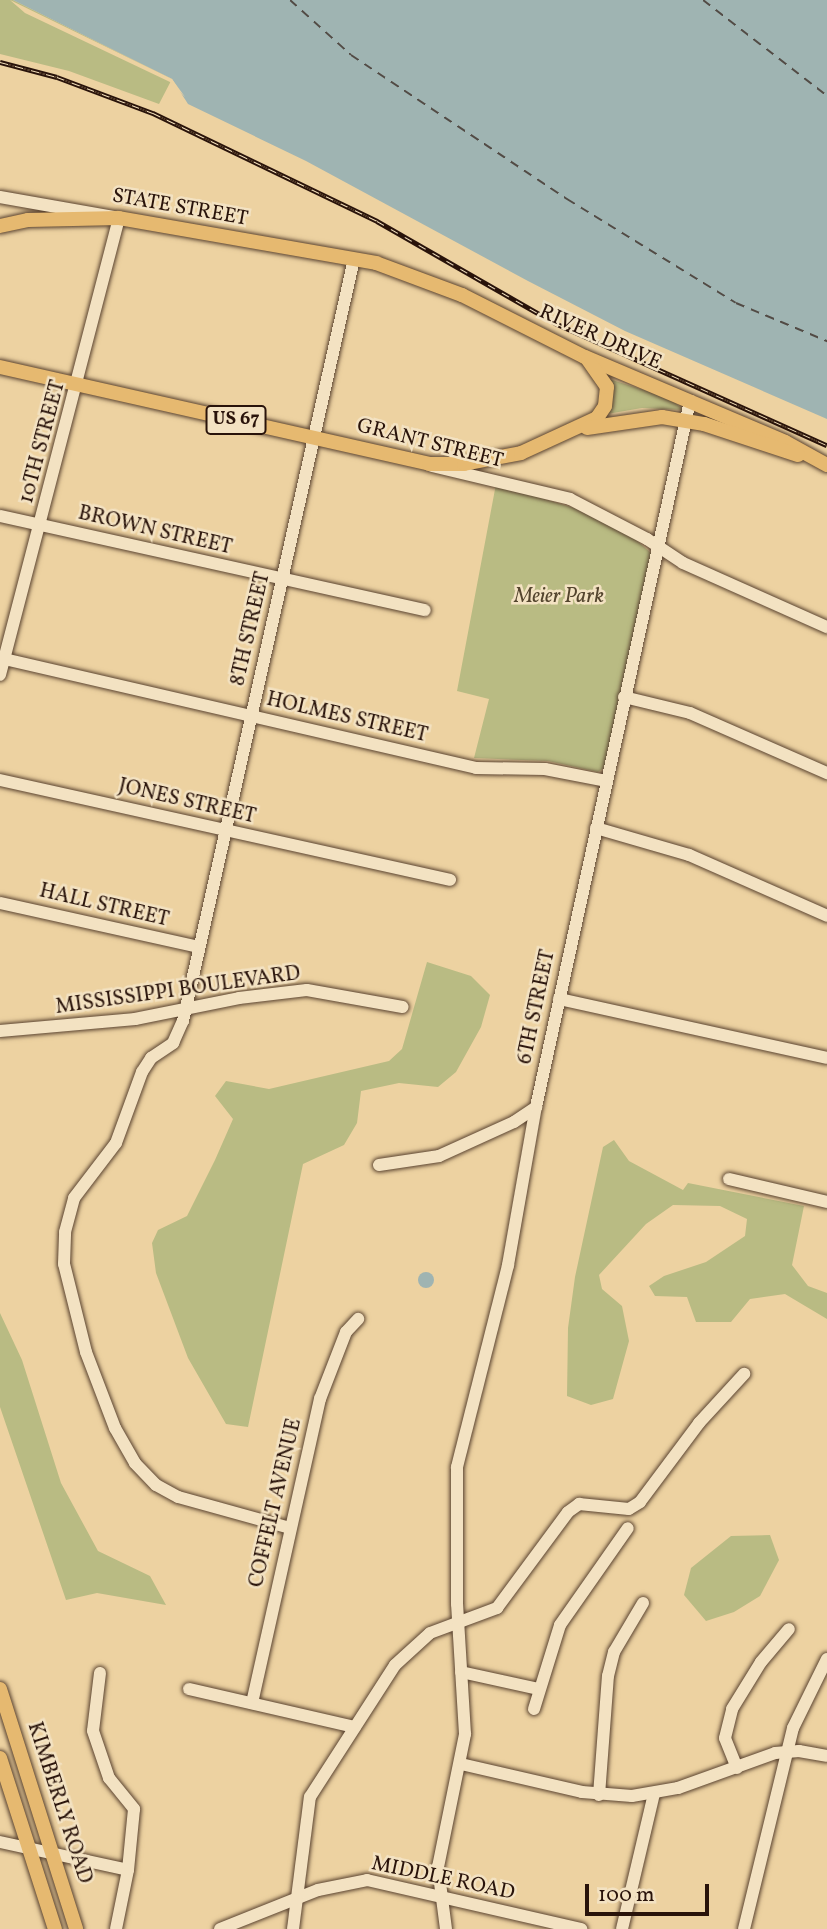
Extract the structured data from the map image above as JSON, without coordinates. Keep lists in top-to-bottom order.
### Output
{
  "streets": {
    "main road": [
      "STATE STREET",
      "RIVER DRIVE",
      "US 67",
      "GRANT STREET",
      "KIMBERLY ROAD"
    ],
    "street": [
      "10TH STREET",
      "BROWN STREET",
      "8TH STREET",
      "HOLMES STREET",
      "JONES STREET",
      "HALL STREET",
      "MISSISSIPPI BOULEVARD",
      "6TH STREET",
      "COFFELT AVENUE",
      "MIDDLE ROAD"
    ]
  },
  "crossings": [
    ["STATE STREET", "RIVER DRIVE"],
    ["STATE STREET", "US 67"],
    ["STATE STREET", "10TH STREET"],
    ["STATE STREET", "8TH STREET"],
    ["RIVER DRIVE", "US 67"],
    ["RIVER DRIVE", "8TH STREET"],
    ["RIVER DRIVE", "6TH STREET"],
    ["US 67", "10TH STREET"],
    ["US 67", "GRANT STREET"],
    ["US 67", "6TH STREET"],
    ["10TH STREET", "GRANT STREET"],
    ["10TH STREET", "BROWN STREET"],
    ["10TH STREET", "HOLMES STREET"],
    ["GRANT STREET", "8TH STREET"],
    ["GRANT STREET", "6TH STREET"],
    ["BROWN STREET", "8TH STREET"],
    ["8TH STREET", "HOLMES STREET"],
    ["8TH STREET", "JONES STREET"],
    ["8TH STREET", "HALL STREET"],
    ["8TH STREET", "MISSISSIPPI BOULEVARD"],
    ["8TH STREET", "COFFELT AVENUE"],
    ["HOLMES STREET", "6TH STREET"],
    ["6TH STREET", "MIDDLE ROAD"]
  ],
  "parks": ["Meier Park"],
  "scale_bar": "100 m"
}
